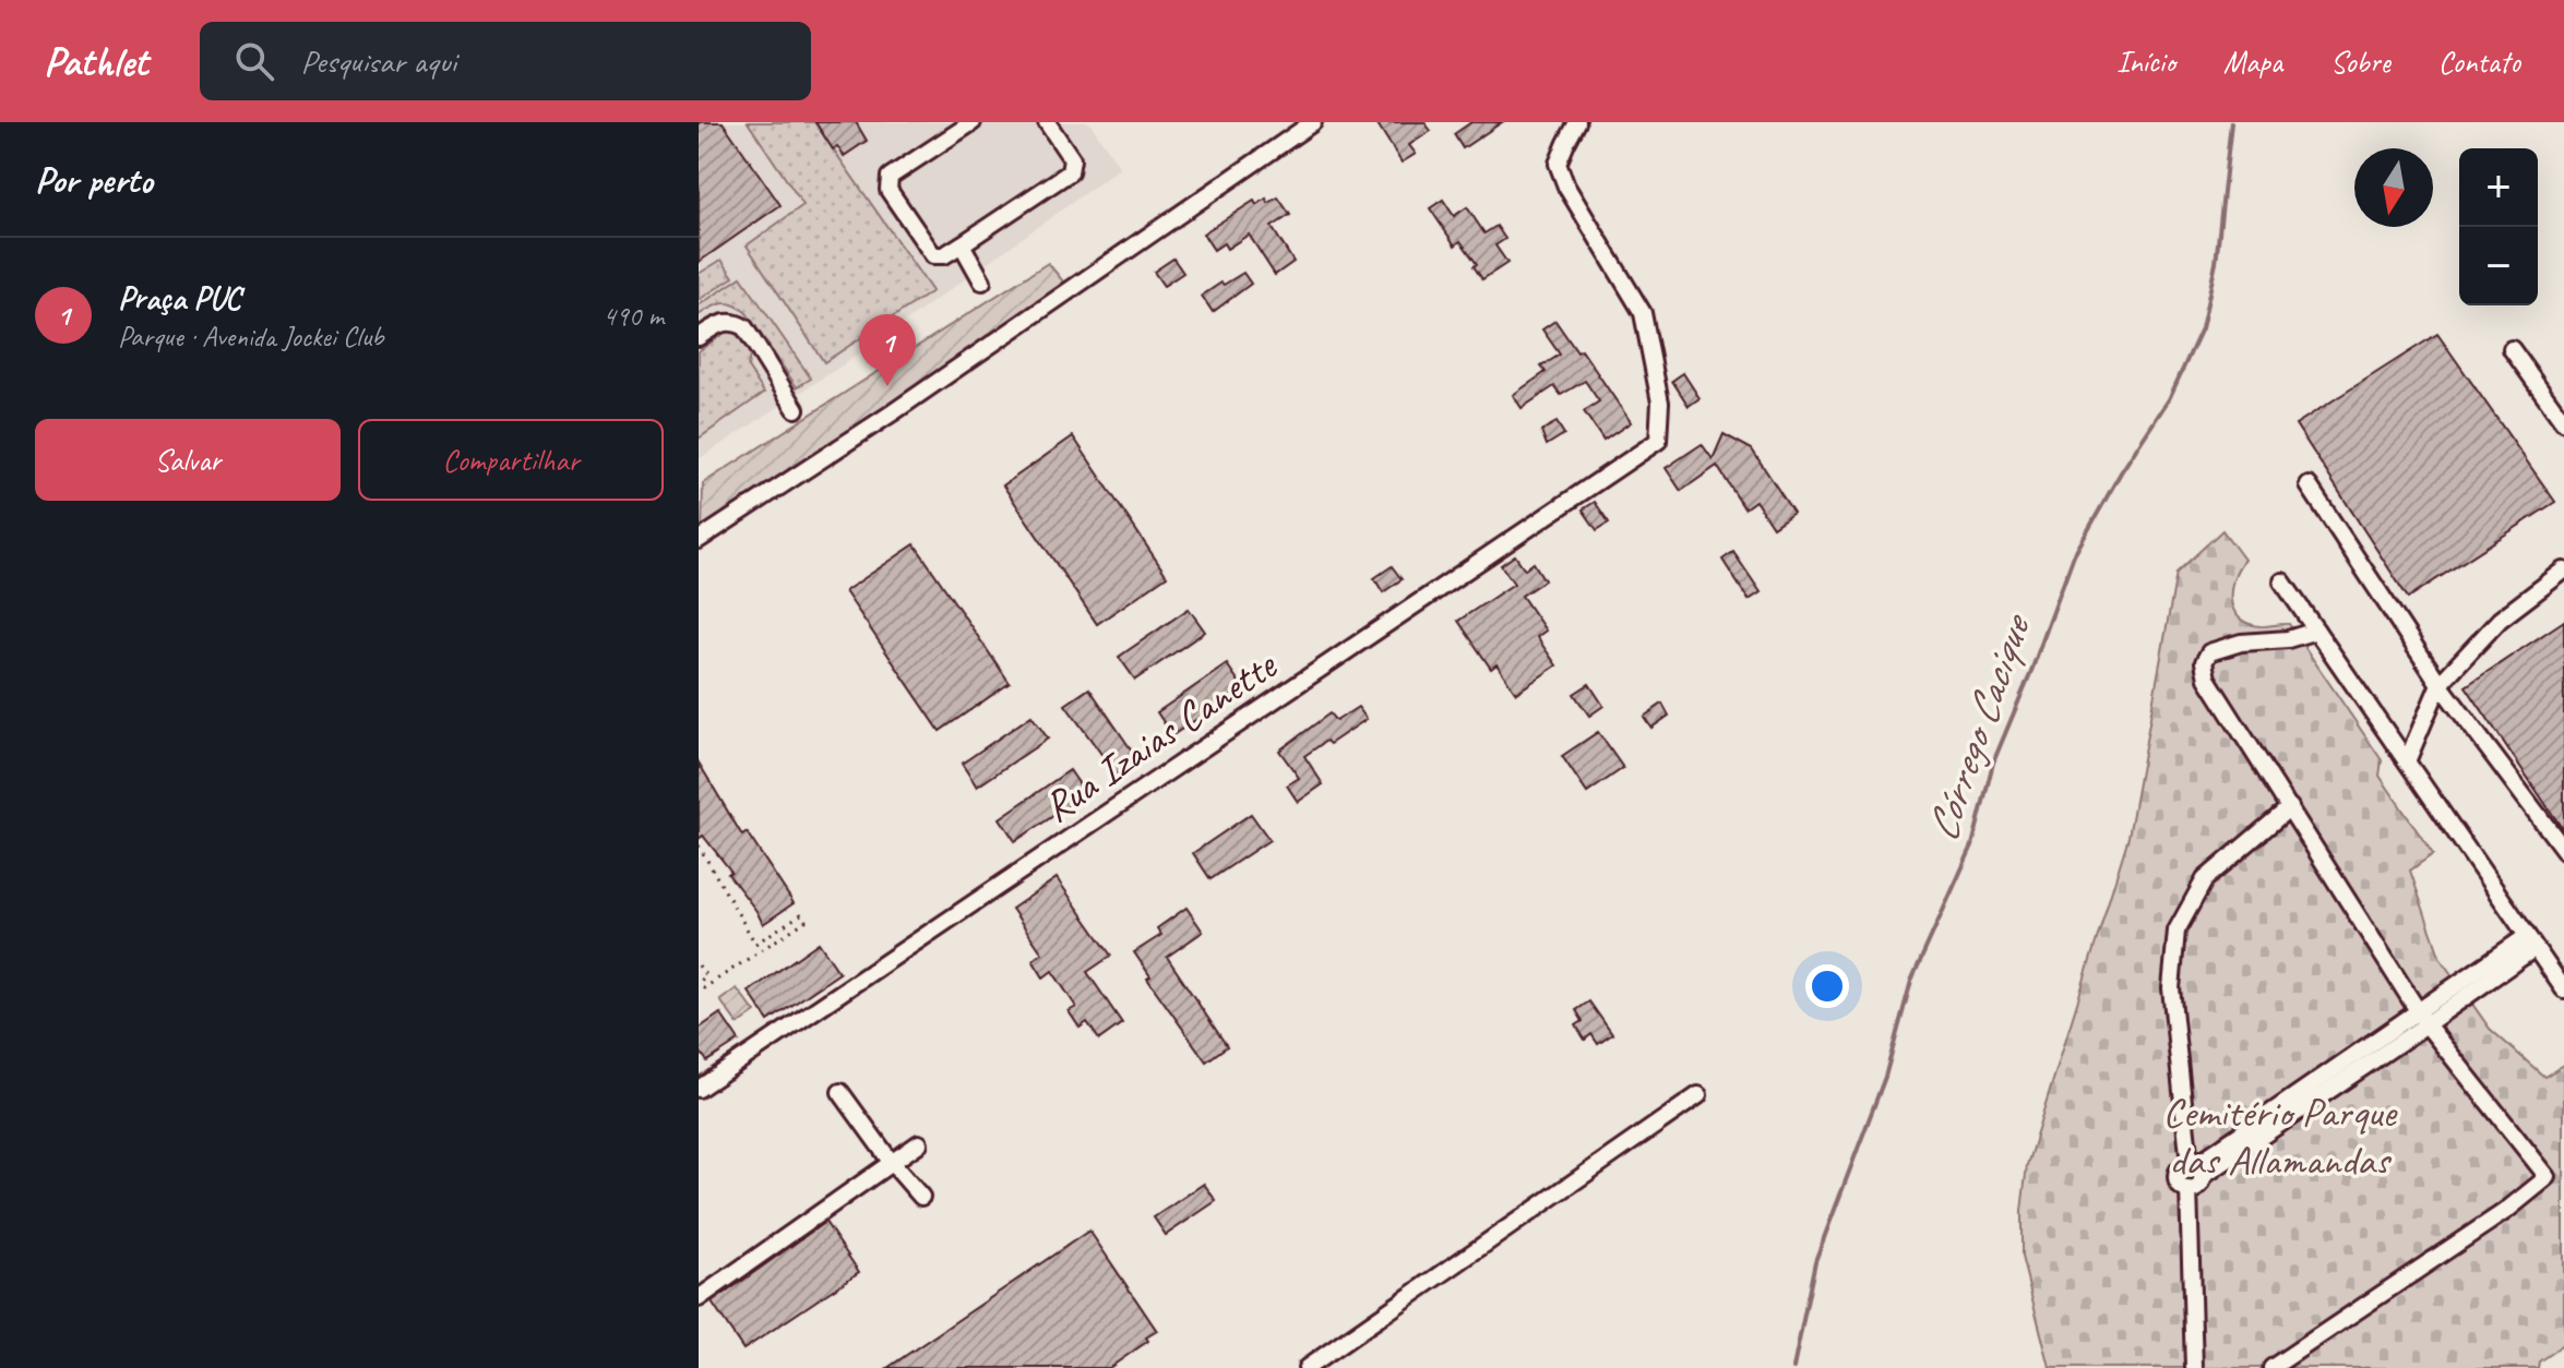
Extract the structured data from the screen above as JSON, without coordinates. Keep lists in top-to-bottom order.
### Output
{
  "streets": {
    "street": ["Rua Izaias Canette"]
  },
  "water": ["Córrego Cacique"],
  "parks": ["Cemitério Parque das Allamandas"],
  "north": "bottom",
  "page": {
    "header": "Pathlet",
    "search": "Pesquisar aqui",
    "nav": [
      "Início",
      "Mapa",
      "Sobre",
      "Contato"
    ],
    "heading": "Por perto",
    "map_buttons": ["+", "−"],
    "list": [
      {
        "mark": "1",
        "name": "Praça PUC",
        "note": "Parque · Avenida Jockei Club",
        "value": "490 m"
      }
    ],
    "pins": "1",
    "buttons": ["Salvar", "Compartilhar"]
  }
}
